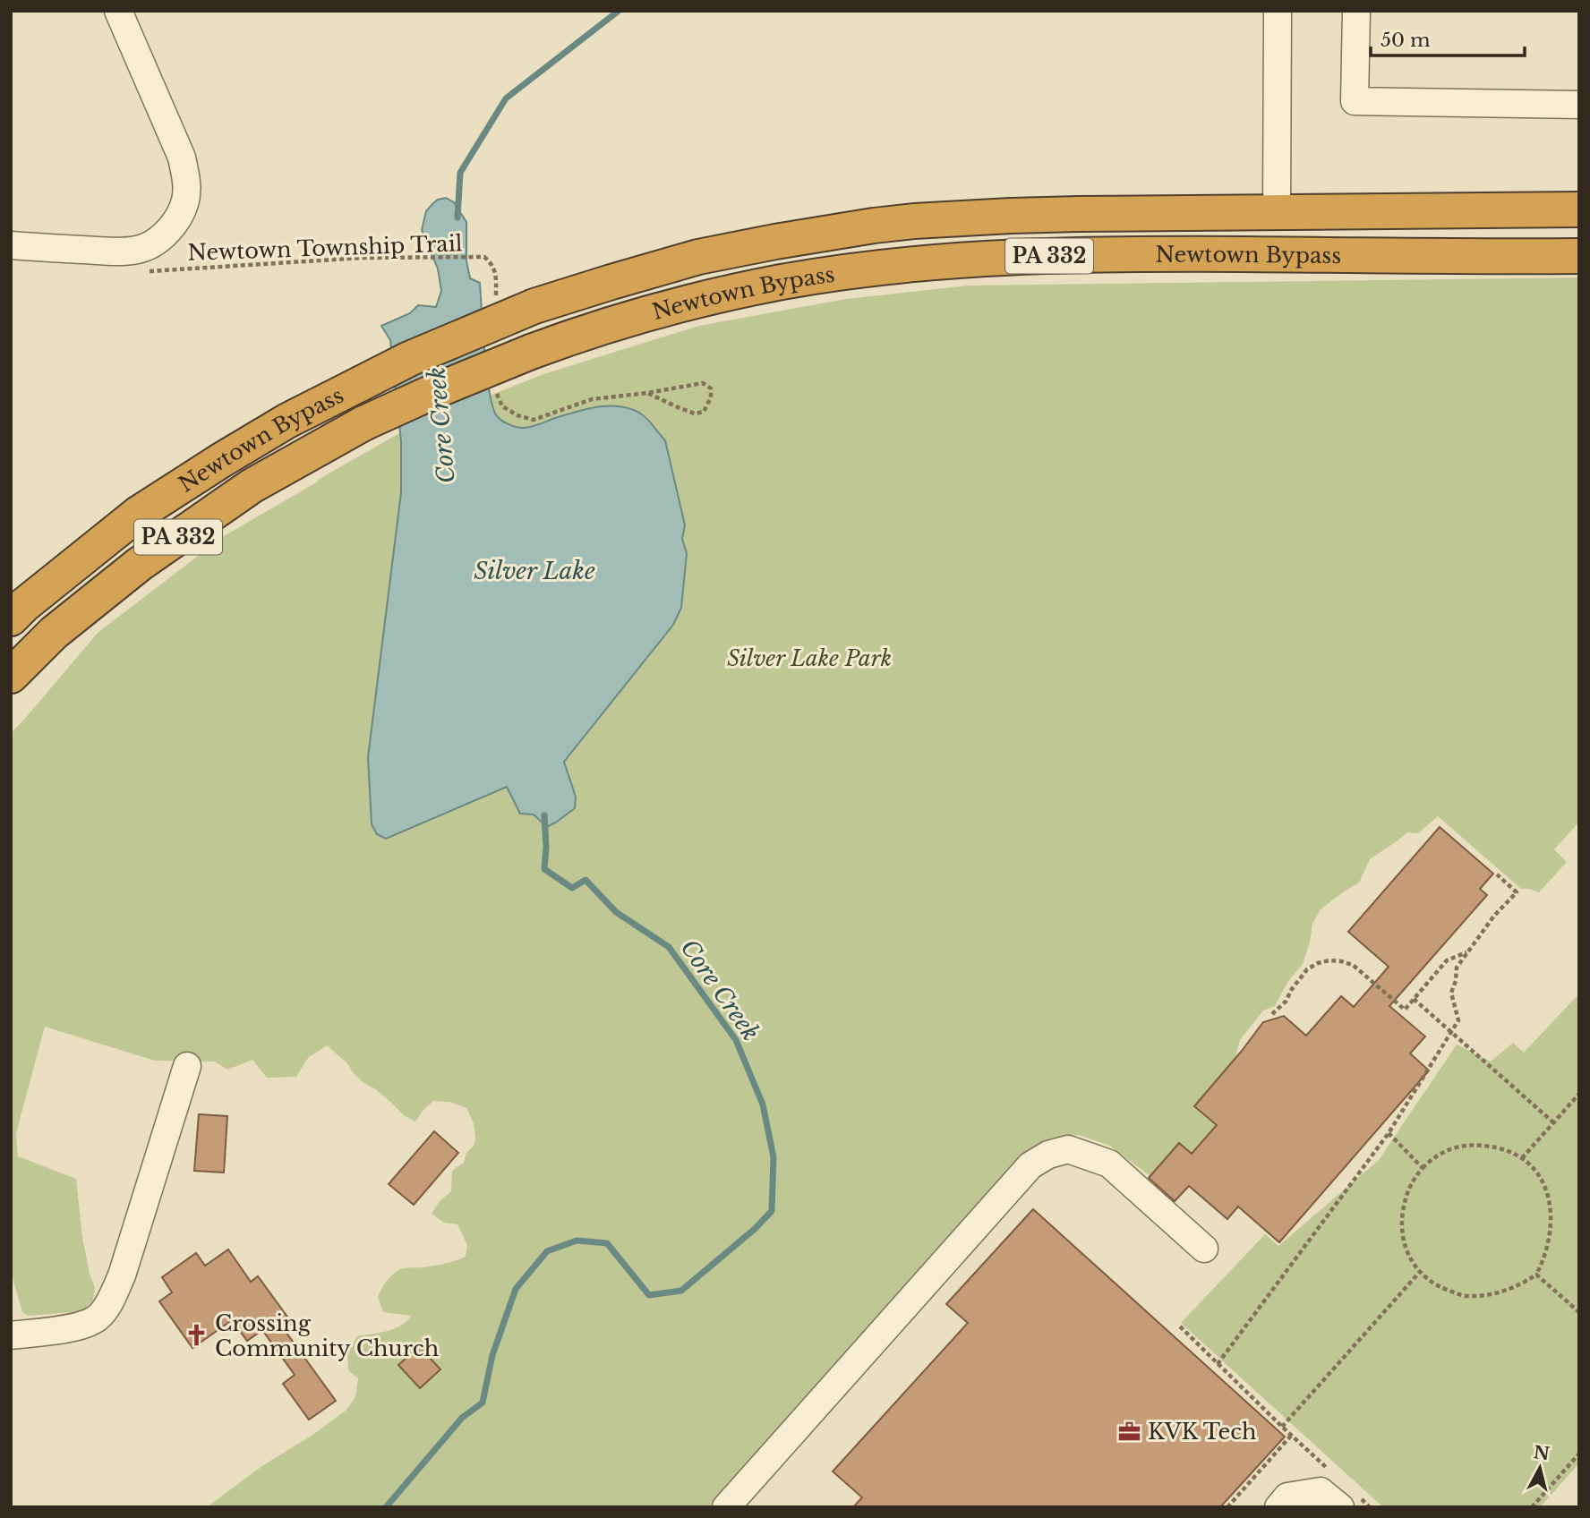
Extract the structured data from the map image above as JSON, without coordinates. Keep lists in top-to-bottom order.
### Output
{
  "streets": {
    "highway": ["Newtown Bypass", "PA 332"],
    "path": ["Newtown Township Trail"]
  },
  "water": ["Core Creek", "Silver Lake"],
  "parks": ["Silver Lake Park"],
  "places": {
    "church": ["Crossing Community Church"],
    "office": ["KVK Tech"]
  },
  "scale_bar": "50 m",
  "north": "top"
}
